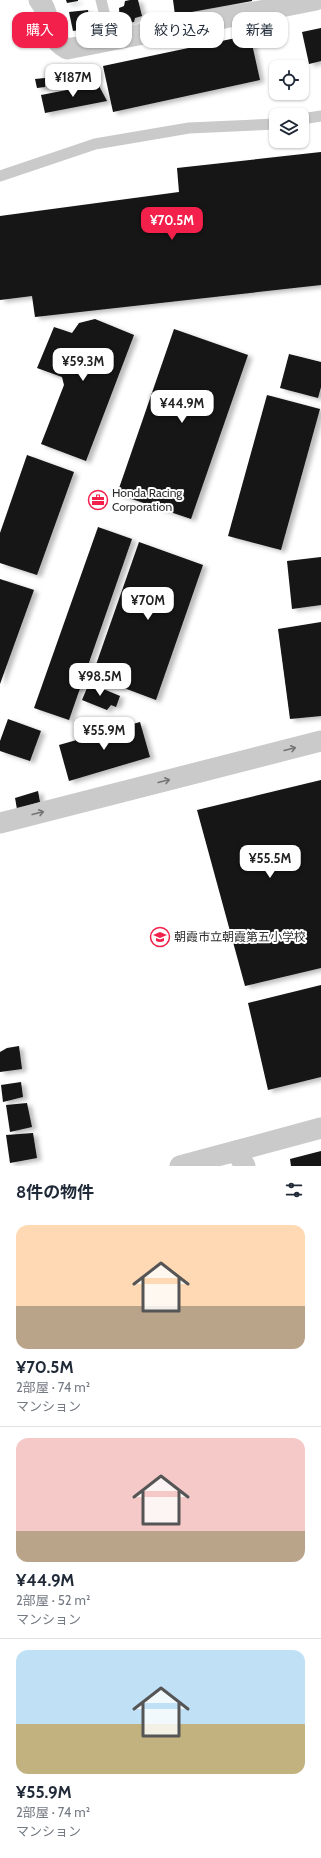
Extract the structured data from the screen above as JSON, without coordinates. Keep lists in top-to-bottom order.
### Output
{
  "places": {
    "office": ["Honda Racing Corporation"],
    "school or university": ["朝霞市立朝霞第五小学校"]
  },
  "page": {
    "chip": [
      "購入",
      "賃貸",
      "絞り込み",
      "新着"
    ],
    "price": [
      "¥187M",
      "¥70.5M",
      "¥59.3M",
      "¥44.9M",
      "¥70M",
      "¥98.5M",
      "¥55.9M",
      "¥55.5M"
    ],
    "heading": "8件の物件",
    "list": [
      {
        "name": "¥70.5M",
        "note": "2部屋 · 74 m² · マンション"
      },
      {
        "name": "¥44.9M",
        "note": "2部屋 · 52 m² · マンション"
      },
      {
        "name": "¥55.9M",
        "note": "2部屋 · 74 m² · マンション"
      }
    ]
  }
}
